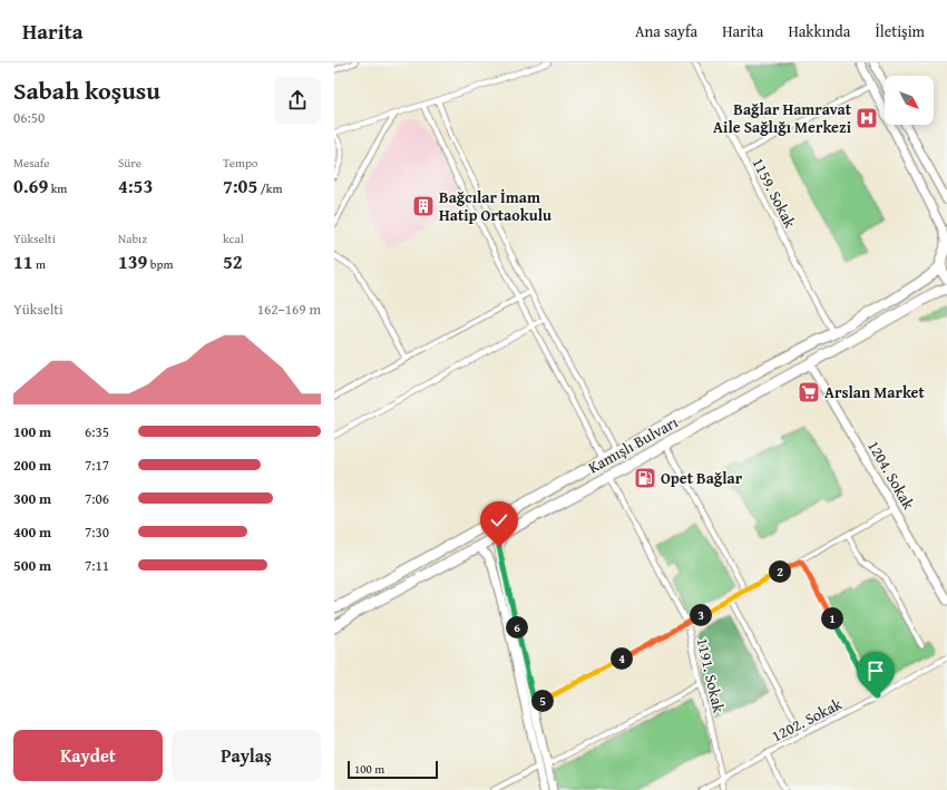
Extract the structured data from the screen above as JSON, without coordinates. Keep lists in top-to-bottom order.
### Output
{
  "streets": {
    "highway": ["Kamışlı Bulvarı"],
    "street": [
      "1159. Sokak",
      "1204. Sokak",
      "1191. Sokak",
      "1202. Sokak"
    ]
  },
  "crossings": [
    ["1159. Sokak", "Kamışlı Bulvarı"],
    ["Kamışlı Bulvarı", "1204. Sokak"],
    ["Kamışlı Bulvarı", "1191. Sokak"],
    ["1191. Sokak", "1202. Sokak"]
  ],
  "places": {
    "hospital": ["Bağlar Hamravat Aile Sağlığı Merkezi"],
    "building": ["Bağcılar İmam Hatip Ortaokulu"],
    "supermarket": ["Arslan Market"],
    "fuel station": ["Opet Bağlar"]
  },
  "scale_bar": "100 m",
  "north": "bottom right",
  "page": {
    "header": "Harita",
    "nav": [
      "Ana sayfa",
      "Harita",
      "Hakkında",
      "İletişim"
    ],
    "heading": ["Sabah koşusu", "06:50"],
    "stats": [
      ["Mesafe", "0.69 km"],
      ["Süre", "4:53"],
      ["Tempo", "7:05 /km"],
      ["Yükselti", "11 m"],
      ["Nabız", "139 bpm"],
      ["kcal", "52"]
    ],
    "chart": ["Yükselti", "162–169 m"],
    "list": [
      {
        "name": "100 m",
        "note": "6:35"
      },
      {
        "name": "200 m",
        "note": "7:17"
      },
      {
        "name": "300 m",
        "note": "7:06"
      },
      {
        "name": "400 m",
        "note": "7:30"
      },
      {
        "name": "500 m",
        "note": "7:11"
      }
    ],
    "pins": [
      "2",
      "3",
      "1",
      "6",
      "4",
      "5"
    ],
    "buttons": ["Kaydet", "Paylaş"],
    "scale": "100 m"
  }
}
